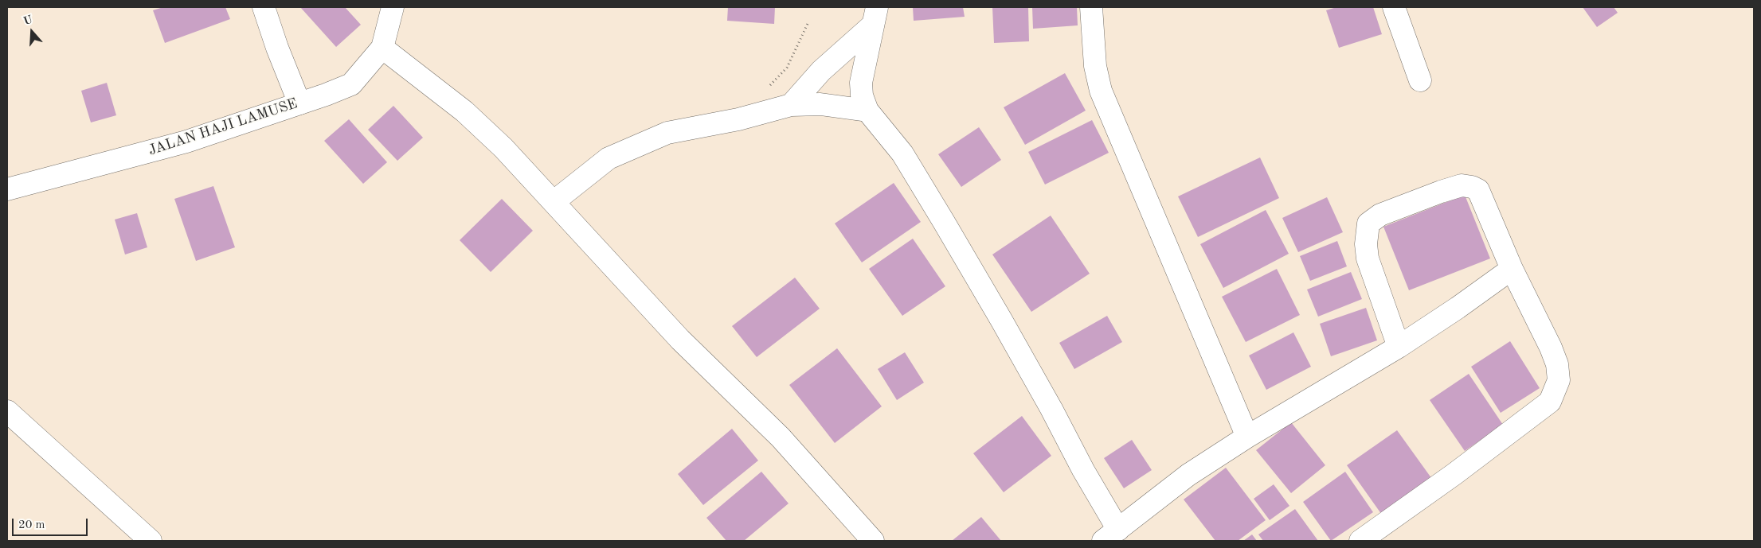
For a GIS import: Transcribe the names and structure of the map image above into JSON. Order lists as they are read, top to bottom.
{
  "streets": {
    "street": ["JALAN HAJI LAMUSE"]
  },
  "scale_bar": "20 m",
  "north": "top"
}
